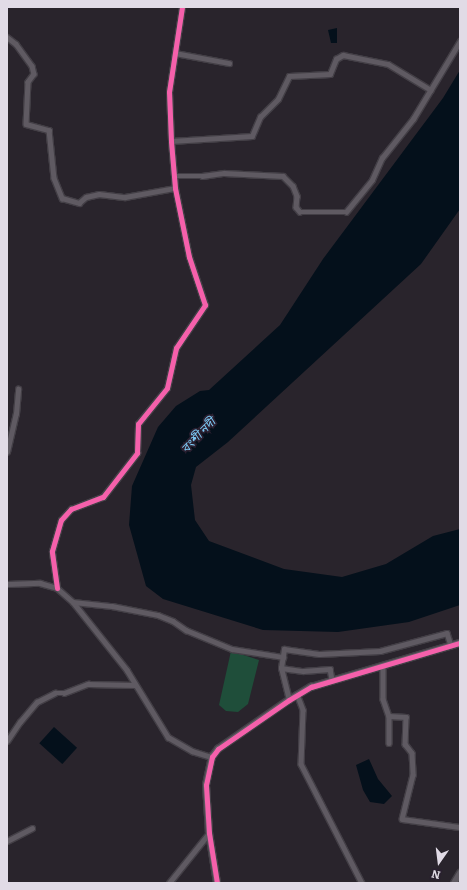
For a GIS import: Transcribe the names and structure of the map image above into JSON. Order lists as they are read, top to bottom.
{
  "water": ["বংশী নদী"],
  "north": "bottom"
}
